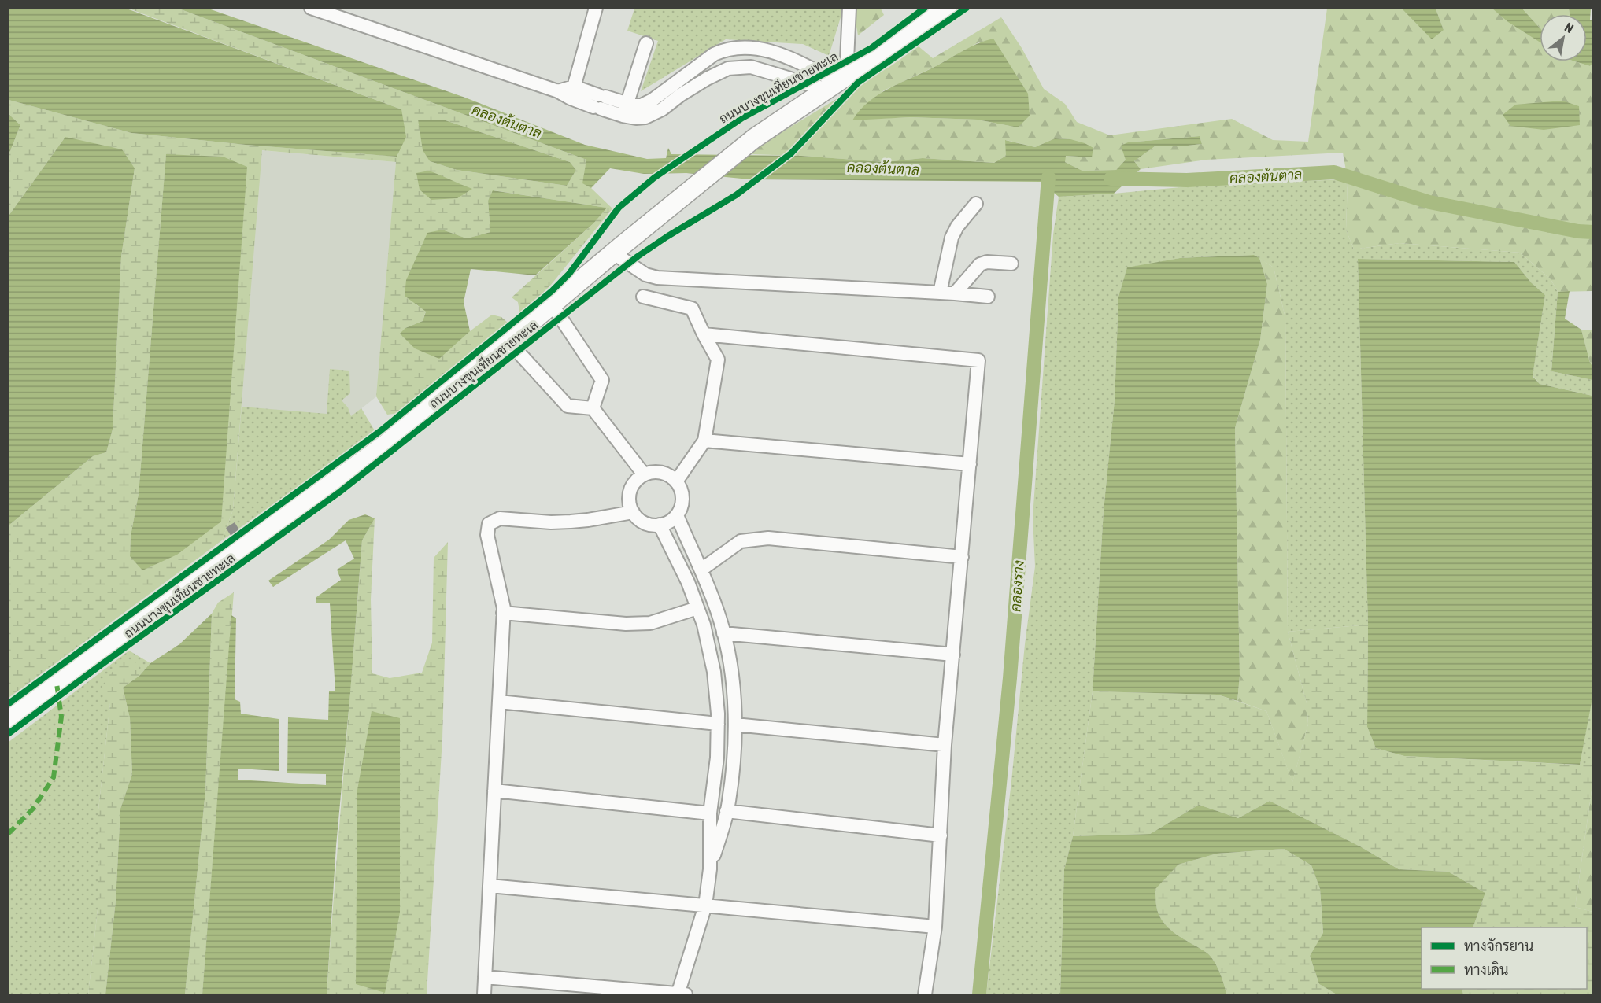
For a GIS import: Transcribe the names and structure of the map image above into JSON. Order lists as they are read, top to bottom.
{
  "streets": {
    "main road": ["ถนนบางขุนเทียนชายทะเล"]
  },
  "water": ["คลองต้นตาล", "คลองราง"],
  "legend": ["ทางจักรยาน", "ทางเดิน"],
  "north": "top right"
}
